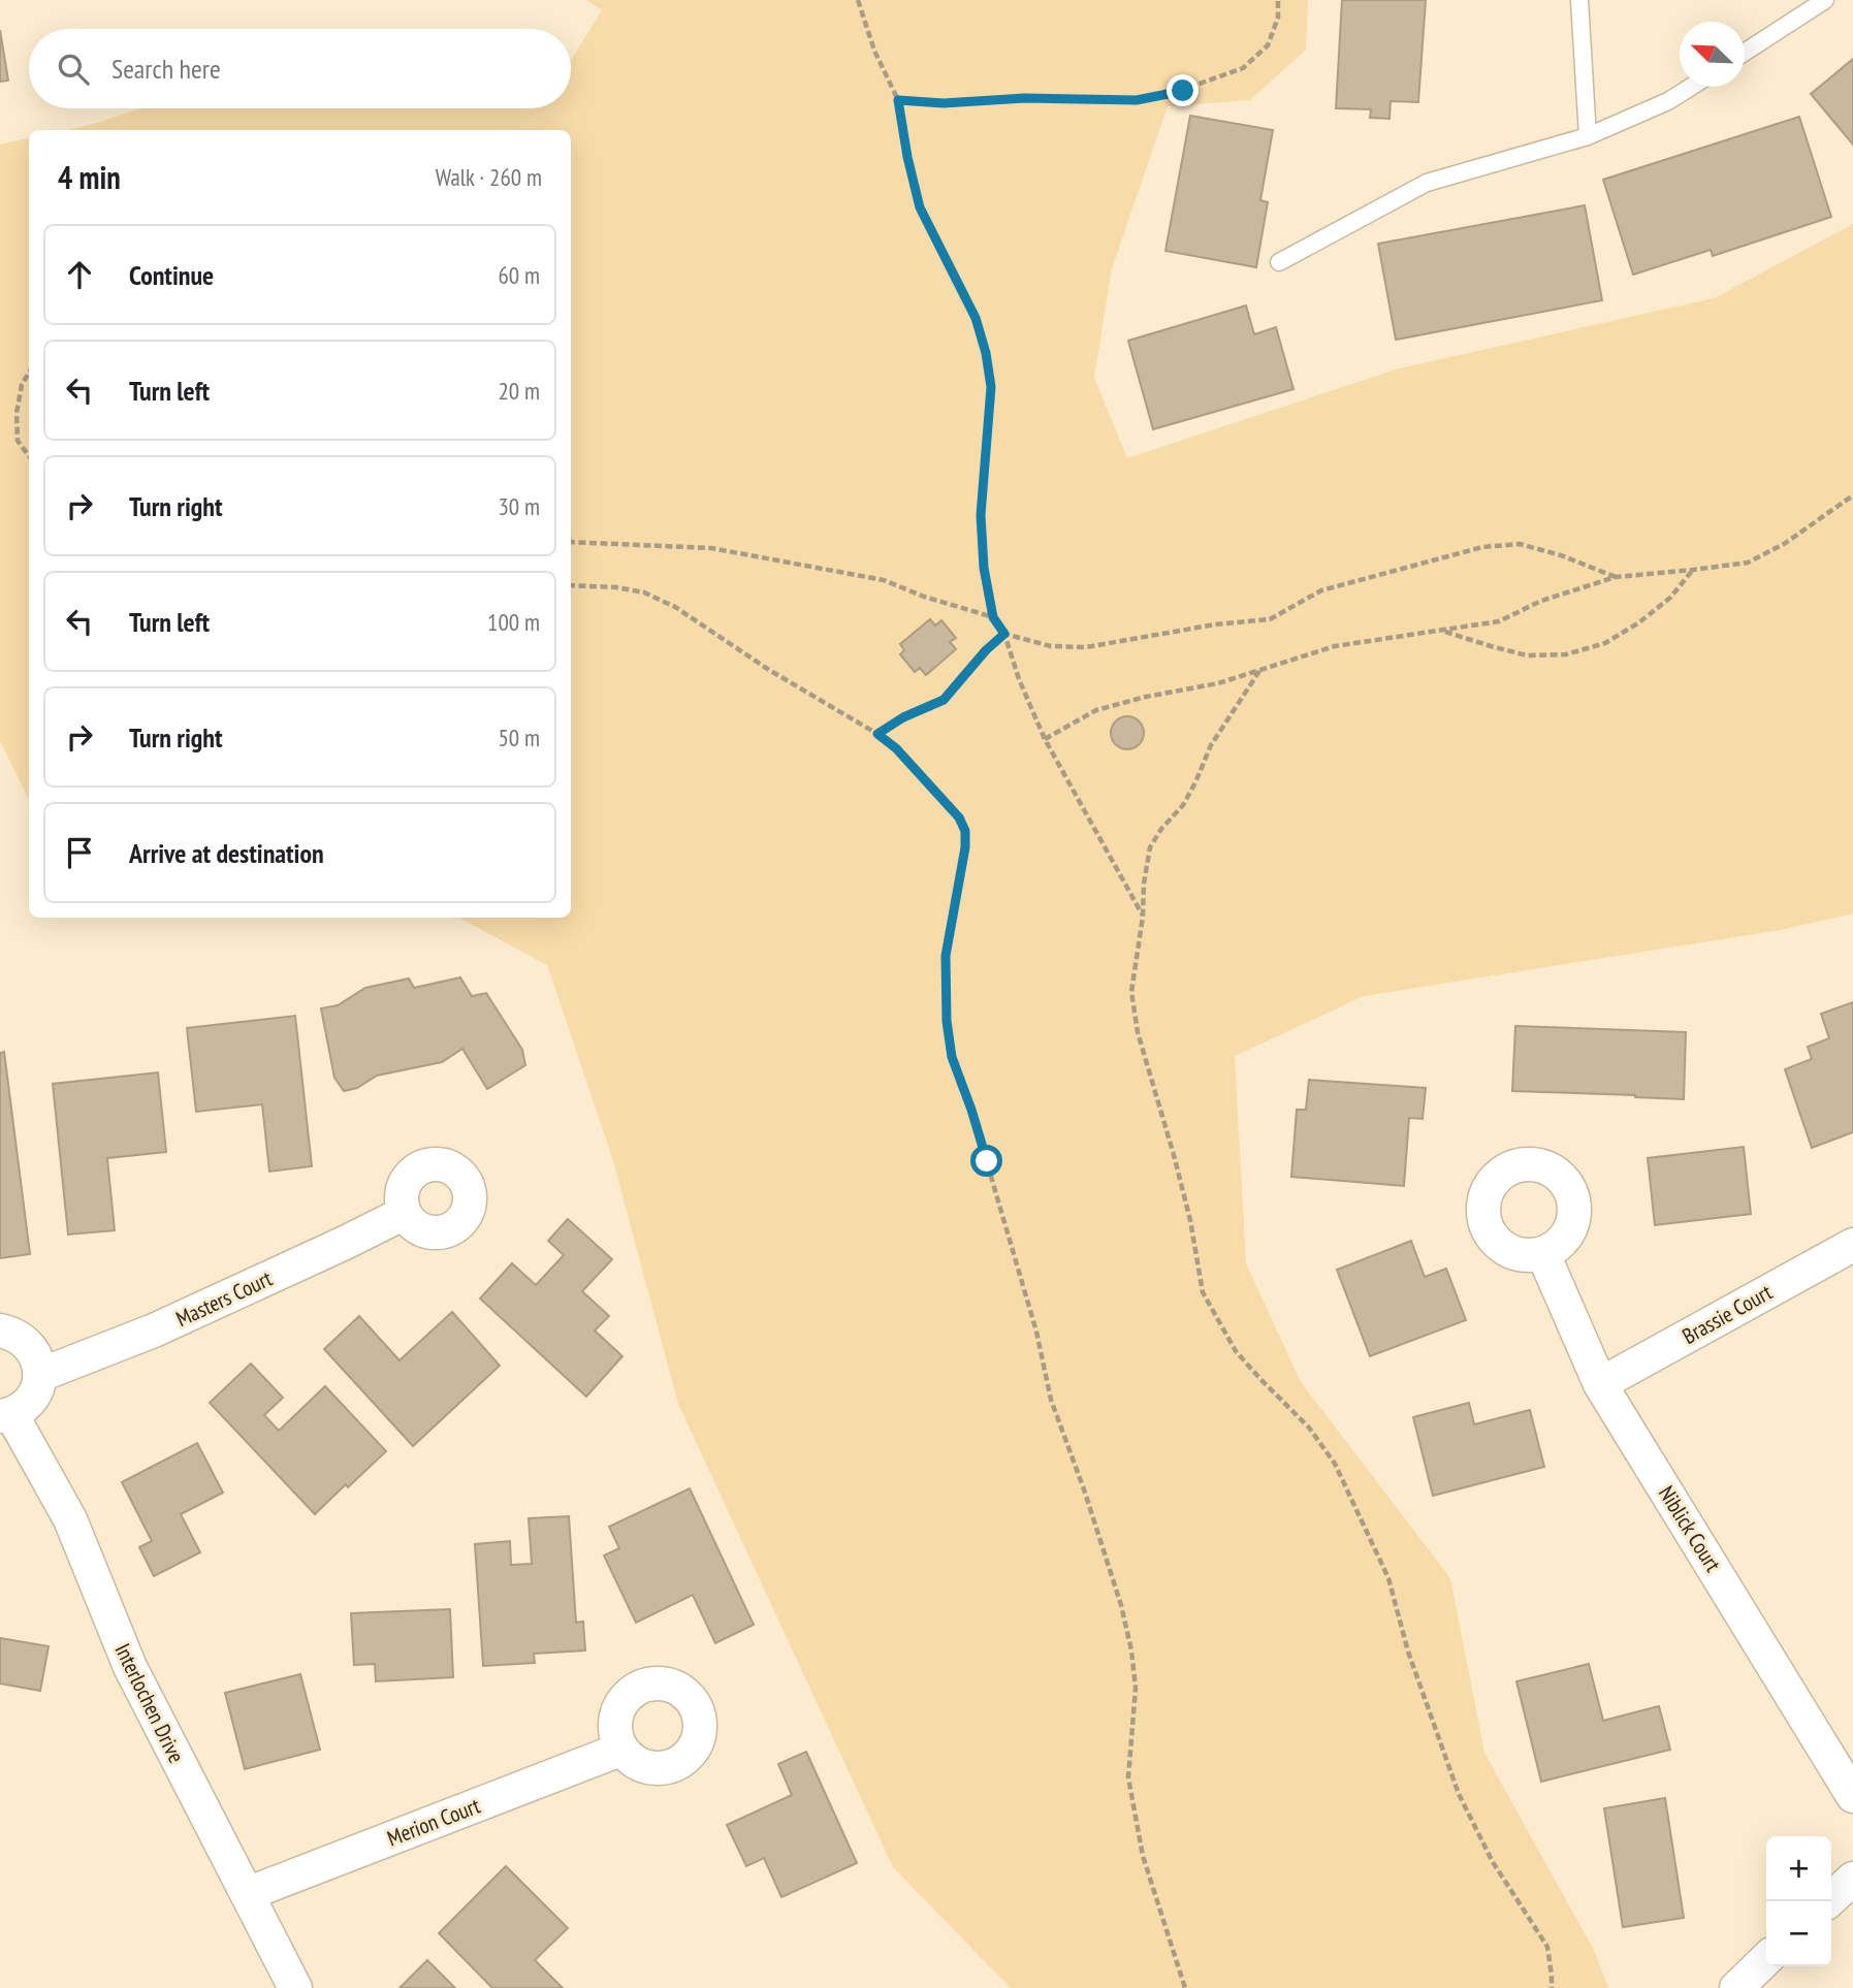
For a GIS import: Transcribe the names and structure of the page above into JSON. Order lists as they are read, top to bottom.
{
  "streets": {
    "street": [
      "Masters Court",
      "Brassie Court",
      "Niblick Court",
      "Interlochen Drive",
      "Merion Court"
    ]
  },
  "crossings": [
    ["Masters Court", "Interlochen Drive"],
    ["Brassie Court", "Niblick Court"],
    ["Interlochen Drive", "Merion Court"]
  ],
  "north": "top left",
  "page": {
    "search": "Search here",
    "heading": ["4 min", "Walk · 260 m"],
    "list": [
      ["Continue", "60 m"],
      ["Turn left", "20 m"],
      ["Turn right", "30 m"],
      ["Turn left", "100 m"],
      ["Turn right", "50 m"],
      "Arrive at destination"
    ],
    "map_buttons": ["+", "−"]
  }
}
